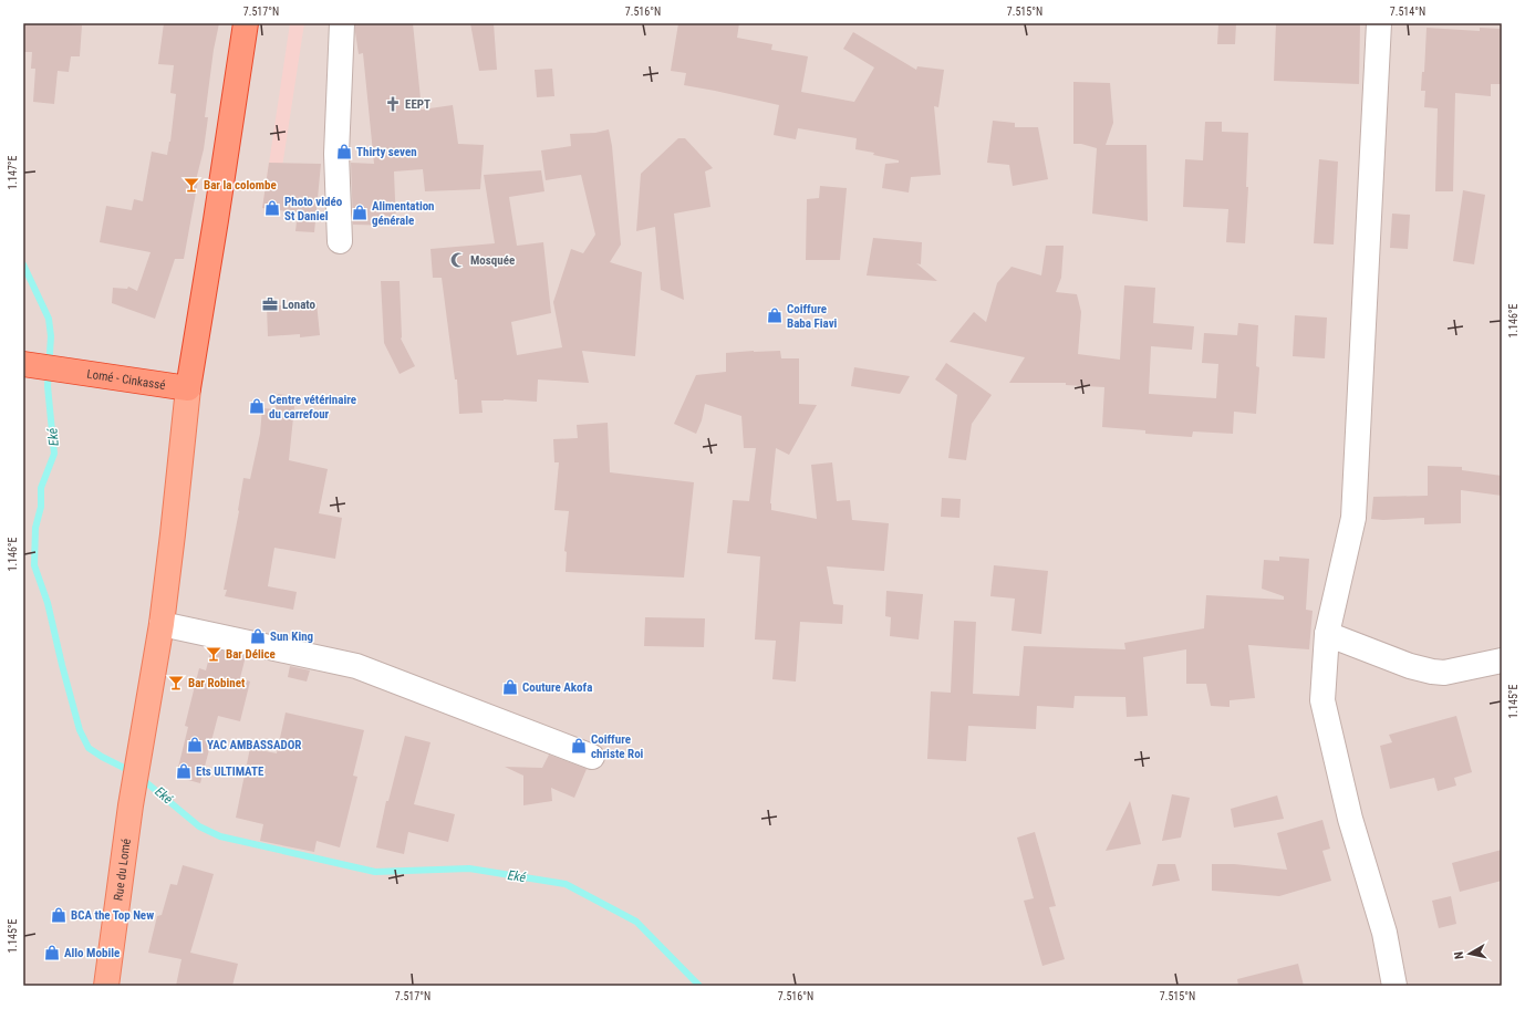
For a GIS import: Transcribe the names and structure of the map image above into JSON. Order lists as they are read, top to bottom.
{
  "streets": {
    "highway": ["Lomé - Cinkassé"],
    "main road": ["Rue du Lomé"]
  },
  "crossings": [
    ["Lomé - Cinkassé", "Rue du Lomé"]
  ],
  "water": ["Eké"],
  "places": {
    "church": ["EEPT"],
    "shop": [
      "Thirty seven",
      "Photo vidéo St Daniel",
      "Alimentation générale",
      "Coiffure Baba Fiavi",
      "Centre vétérinaire du carrefour",
      "Sun King",
      "Couture Akofa",
      "YAC AMBASSADOR",
      "Coiffure christe Roi",
      "Ets ULTIMATE",
      "BCA the Top New",
      "Allo Mobile"
    ],
    "bar": ["Bar la colombe", "Bar Délice", "Bar Robinet"],
    "mosque": ["Mosquée"],
    "office": ["Lonato"]
  },
  "north": "left",
  "coordinates": [
    "7.517°N",
    "7.516°N",
    "7.515°N",
    "7.514°N",
    "1.147°E",
    "1.146°E",
    "1.145°E"
  ]
}
